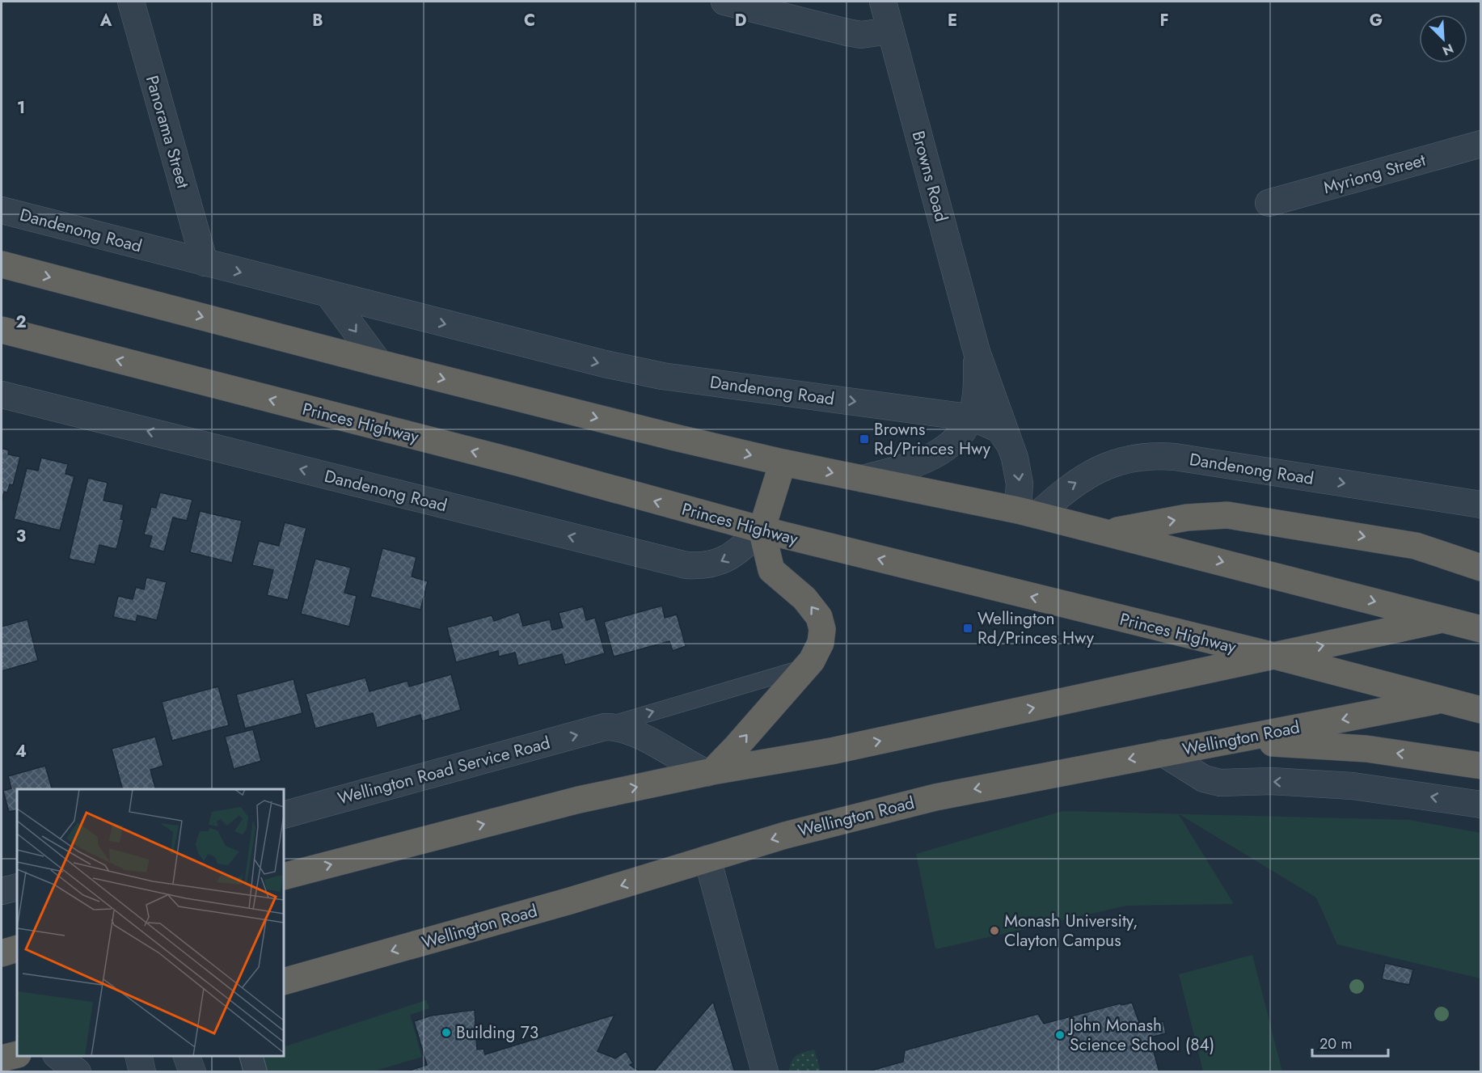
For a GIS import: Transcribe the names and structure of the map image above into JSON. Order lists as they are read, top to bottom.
{
  "streets": {
    "highway": ["Princes Highway", "Wellington Road"],
    "street": [
      "Panorama Street",
      "Myriong Street",
      "Browns Road",
      "Dandenong Road",
      "Wellington Road Service Road"
    ]
  },
  "crossings": [
    ["Panorama Street", "Dandenong Road"],
    ["Browns Road", "Dandenong Road"],
    ["Dandenong Road", "Princes Highway"],
    ["Princes Highway", "Wellington Road"]
  ],
  "one_way": ["Wellington Road Service Road"],
  "places": {
    "transit": ["Browns Rd/Princes Hwy", "Wellington Rd/Princes Hwy"],
    "other": ["Monash University, Clayton Campus", "Building 73", "John Monash Science School (84)"]
  },
  "scale_bar": "20 m",
  "north": "bottom right",
  "grid": {
    "columns": [
      "A",
      "B",
      "C",
      "D",
      "E",
      "F",
      "G"
    ],
    "rows": [
      "1",
      "2",
      "3",
      "4"
    ]
  }
}
